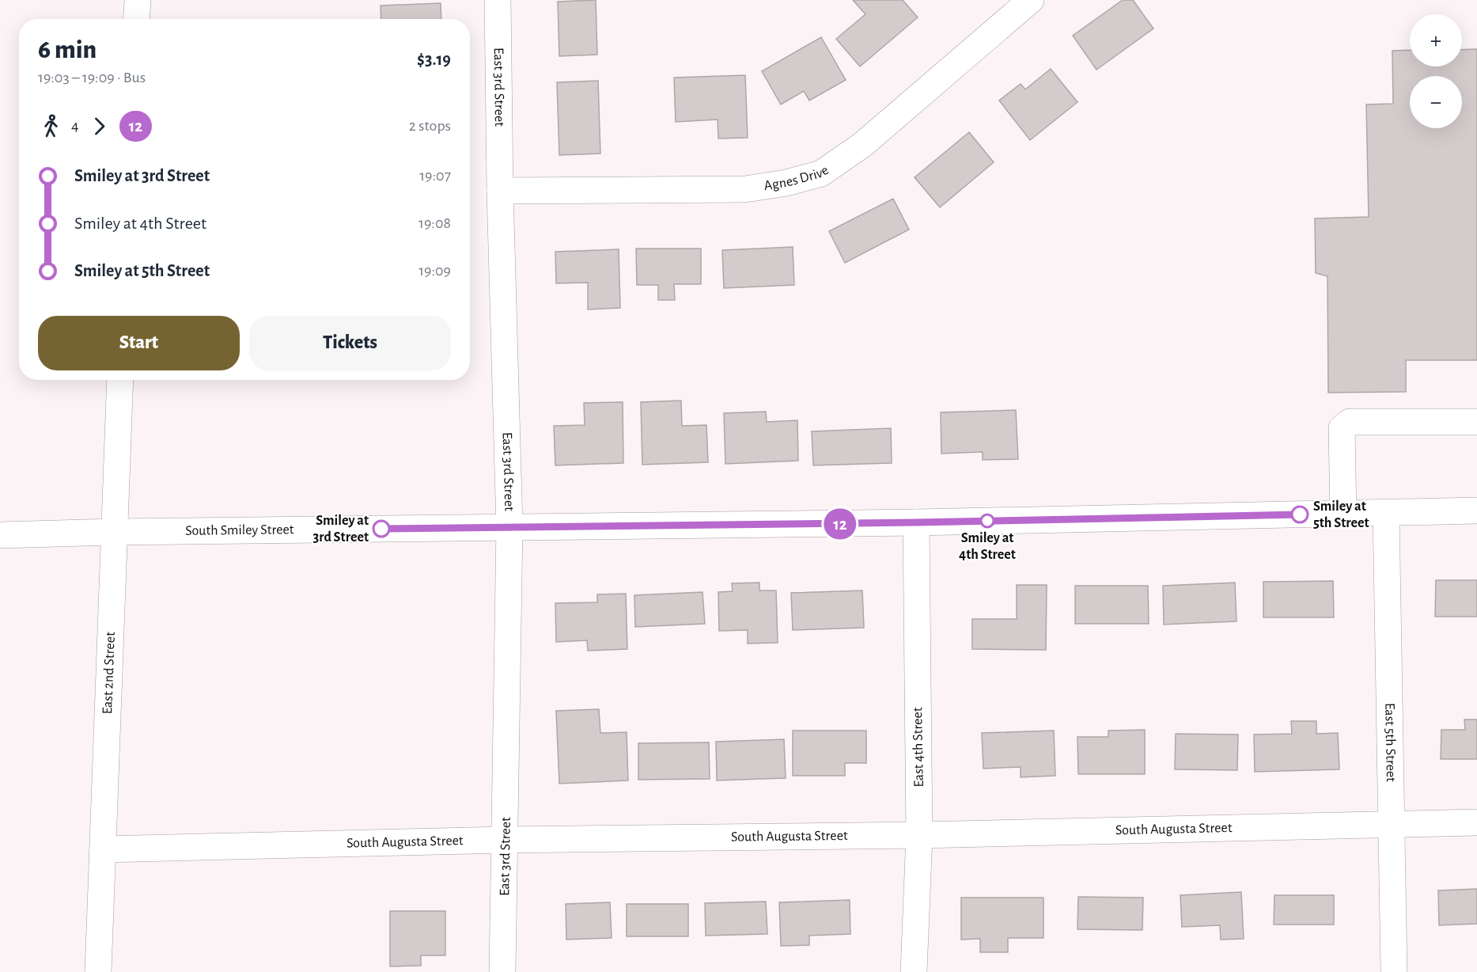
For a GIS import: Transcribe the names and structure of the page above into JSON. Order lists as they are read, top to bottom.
{
  "streets": {
    "street": [
      "East 3rd Street",
      "Agnes Drive",
      "South Smiley Street",
      "East 2nd Street",
      "East 5th Street",
      "East 4th Street",
      "South Augusta Street"
    ]
  },
  "crossings": [
    ["East 3rd Street", "Agnes Drive"],
    ["East 3rd Street", "South Smiley Street"],
    ["East 3rd Street", "South Augusta Street"],
    ["South Smiley Street", "East 2nd Street"],
    ["South Smiley Street", "East 5th Street"],
    ["South Smiley Street", "East 4th Street"],
    ["East 2nd Street", "South Augusta Street"],
    ["East 5th Street", "South Augusta Street"],
    ["East 4th Street", "South Augusta Street"]
  ],
  "places": ["Smiley at 5th Street", "Smiley at 4th Street", "Smiley at 3rd Street"],
  "lines": ["bus line 12"],
  "page": {
    "on_map": "12",
    "map_buttons": ["+", "−"],
    "heading": ["6 min", "19:03 – 19:09 · Bus", "$3.19"],
    "legs": ["4", "12", "2 stops"],
    "list": [
      {
        "name": "Smiley at 3rd Street",
        "value": "19:07"
      },
      {
        "name": "Smiley at 4th Street",
        "value": "19:08"
      },
      {
        "name": "Smiley at 5th Street",
        "value": "19:09"
      }
    ],
    "buttons": ["Start", "Tickets"]
  }
}
